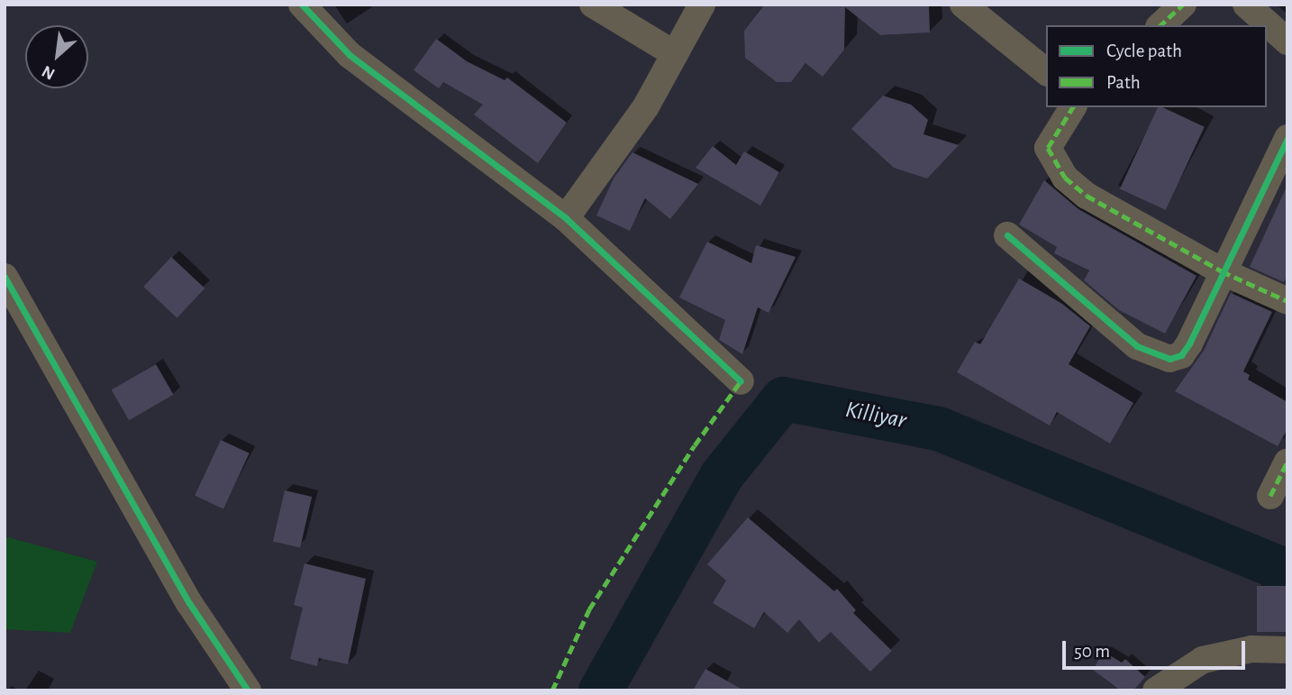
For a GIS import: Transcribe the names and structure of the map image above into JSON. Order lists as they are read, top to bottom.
{
  "water": ["Killiyar"],
  "legend": ["Cycle path", "Path"],
  "scale_bar": "50 m",
  "north": "bottom left"
}
